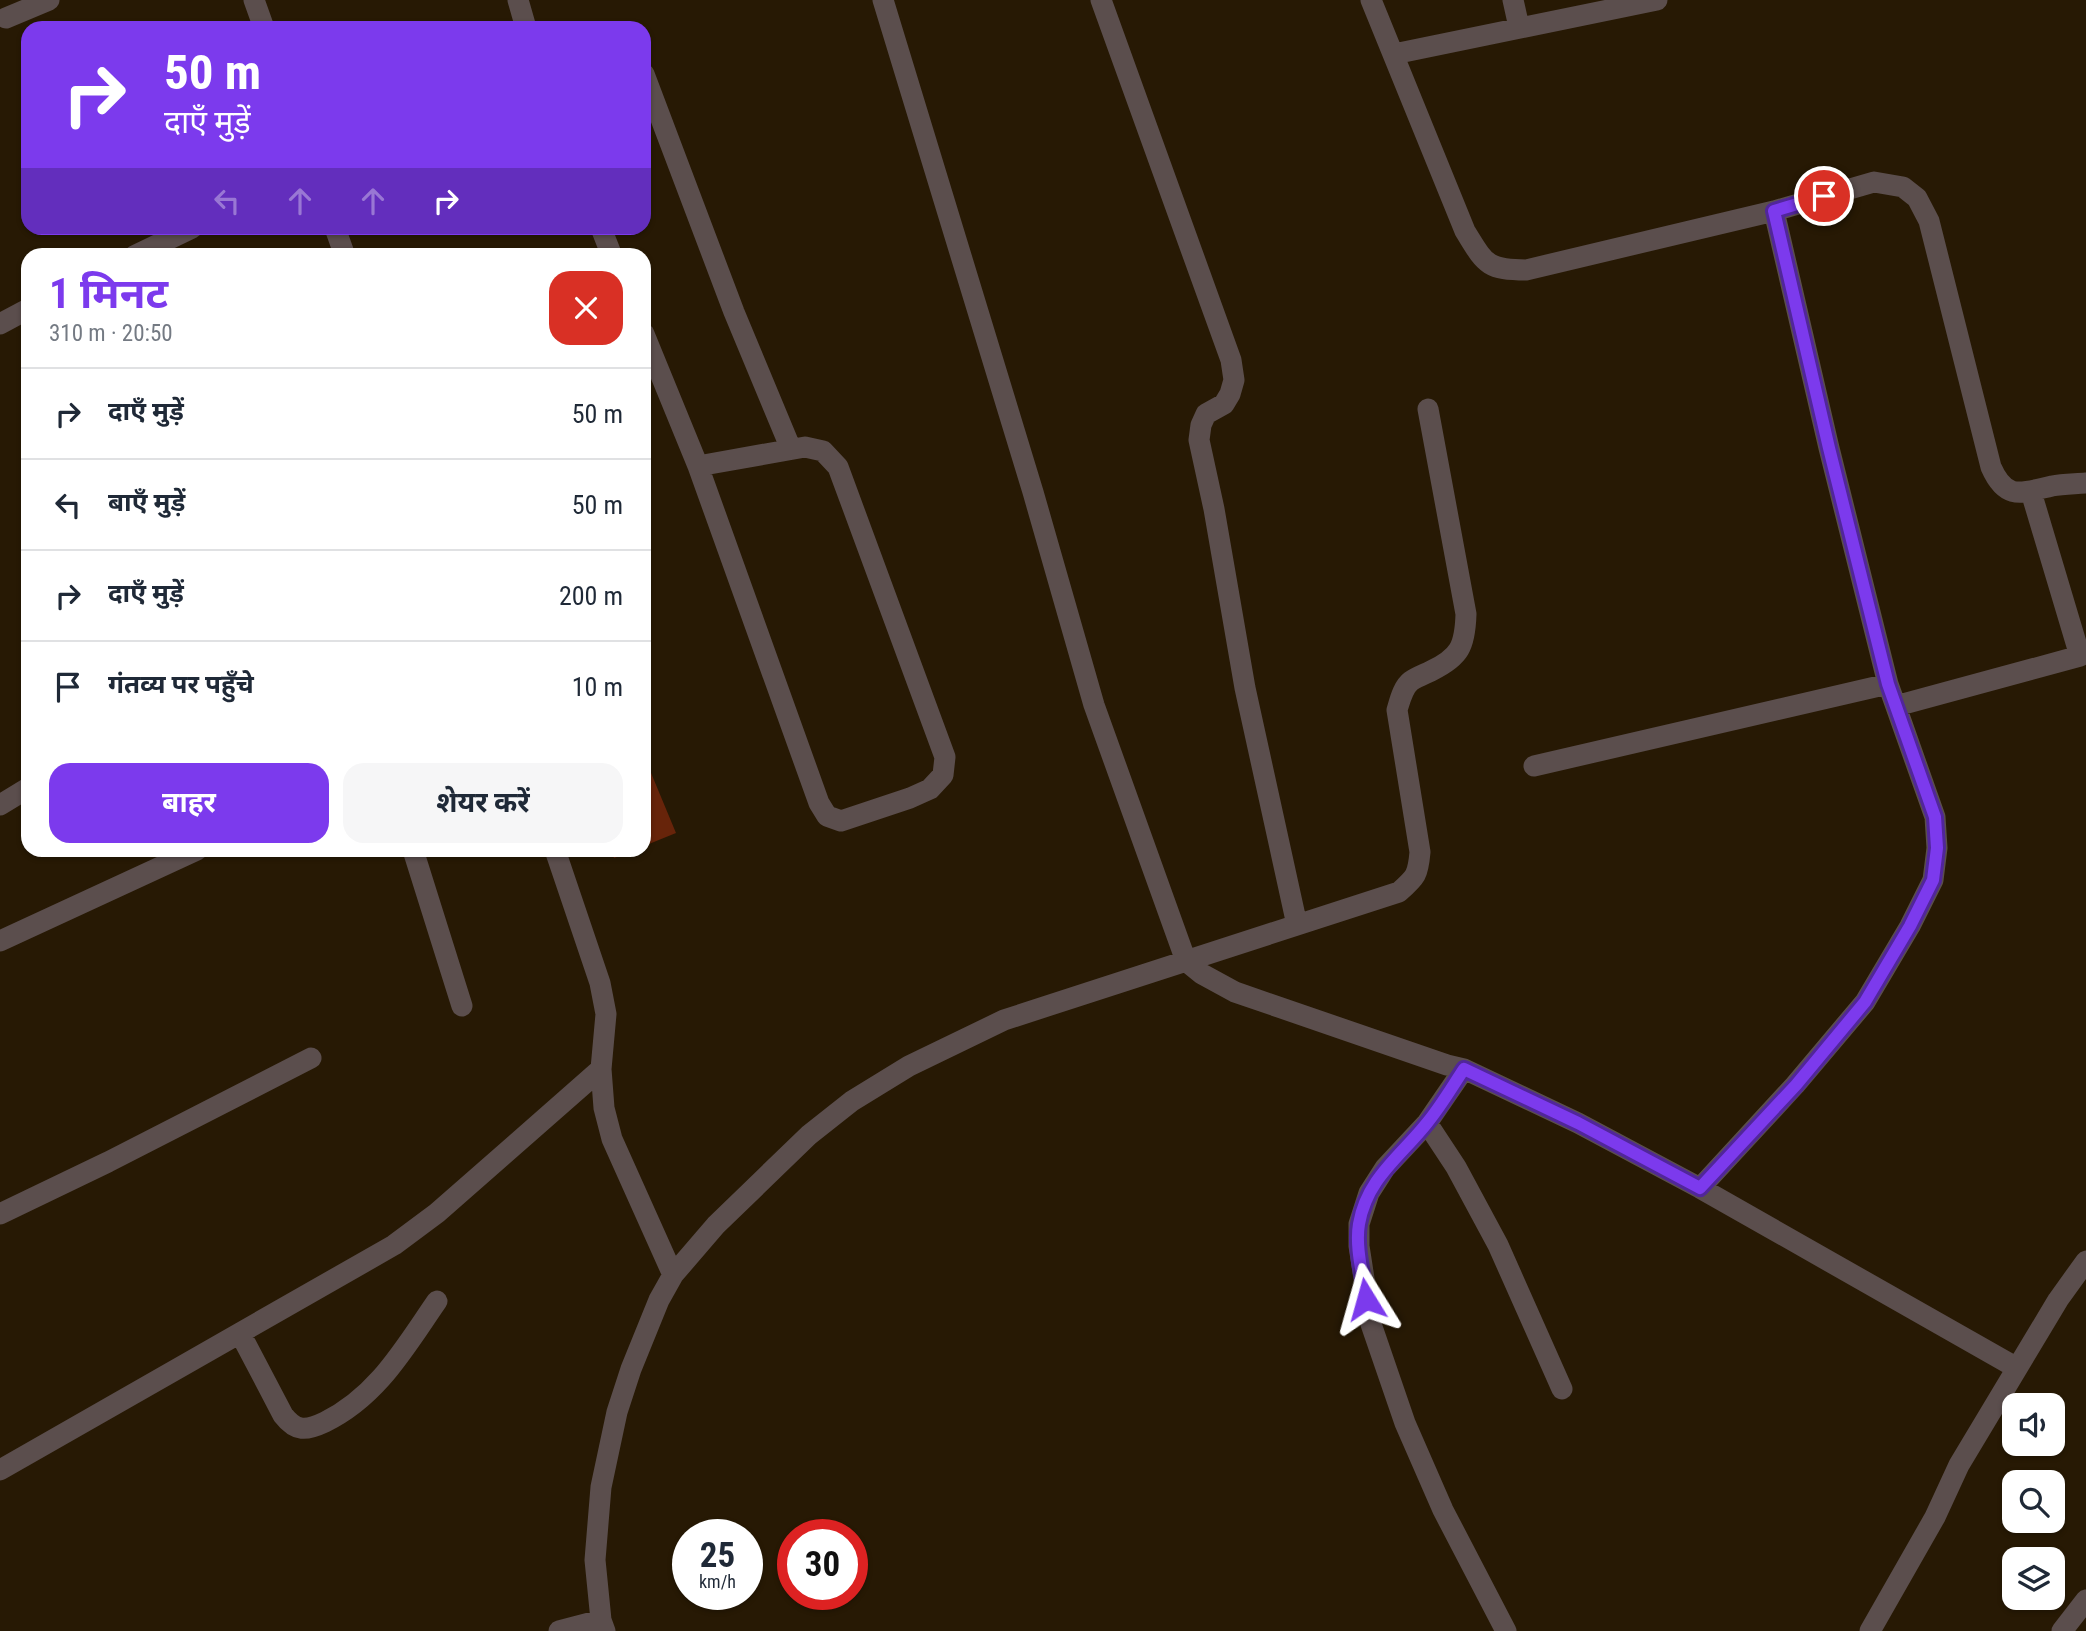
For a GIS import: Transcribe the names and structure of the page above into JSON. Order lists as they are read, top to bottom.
{
  "page": {
    "turn": ["50 m", "दाएँ मुड़ें"],
    "heading": ["1 मिनट", "310 m · 20:50"],
    "list": [
      {
        "name": "दाएँ मुड़ें",
        "value": "50 m"
      },
      {
        "name": "बाएँ मुड़ें",
        "value": "50 m"
      },
      {
        "name": "दाएँ मुड़ें",
        "value": "200 m"
      },
      {
        "name": "गंतव्य पर पहुँचे",
        "value": "10 m"
      }
    ],
    "buttons": ["बाहर", "शेयर करें"],
    "speed": "25 km/h",
    "limit": "30"
  }
}
